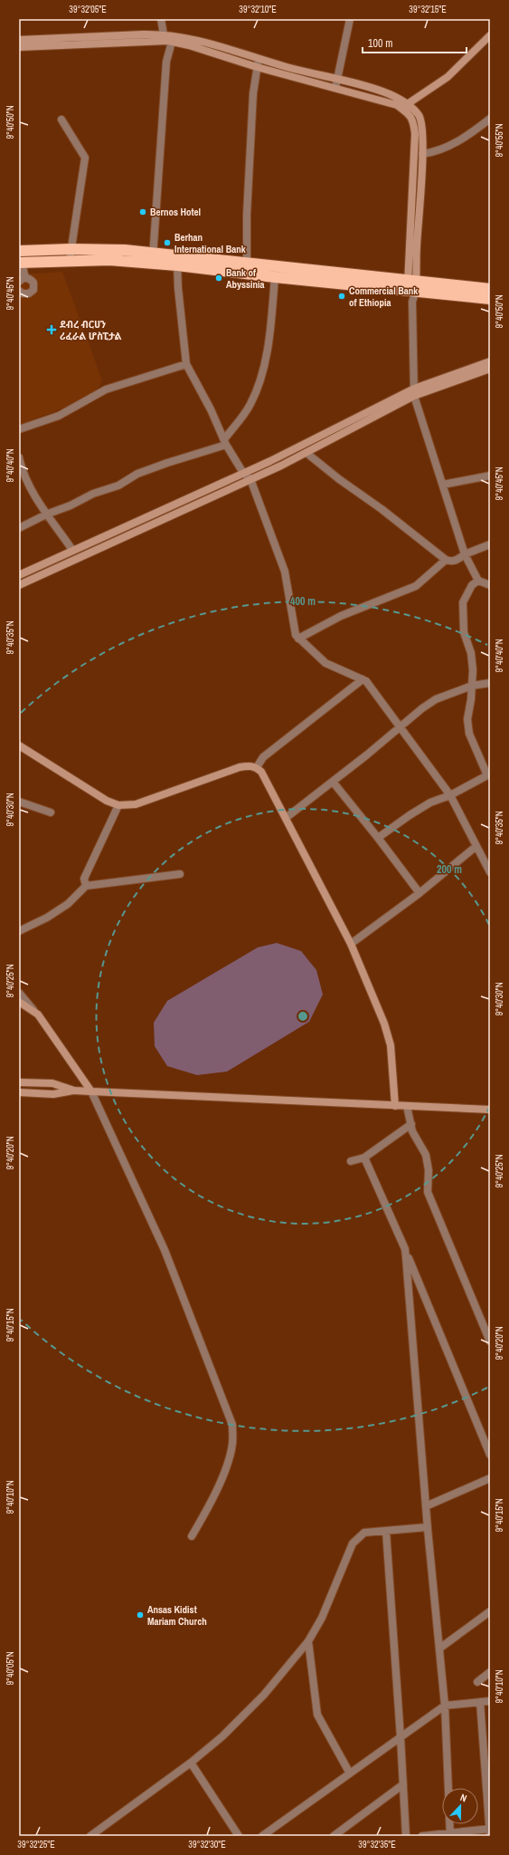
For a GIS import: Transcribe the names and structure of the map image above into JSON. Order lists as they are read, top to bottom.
{
  "places": {
    "other": [
      "Bernos Hotel",
      "Berhan International Bank",
      "Bank of Abyssinia",
      "Commercial Bank of Ethiopia",
      "Ansas Kidist Mariam Church"
    ],
    "health": ["ደብረ ብርሀን ሪፈራል ሆስፒታል"]
  },
  "scale_bar": "100 m",
  "north": "top",
  "coordinates": [
    "39°32'05\"E",
    "39°32'10\"E",
    "39°32'15\"E",
    "9°40'50\"N",
    "9°40'55\"N",
    "9°40'45\"N",
    "9°40'40\"N",
    "9°40'35\"N",
    "9°40'30\"N",
    "9°40'25\"N",
    "9°40'20\"N",
    "9°40'15\"N",
    "9°40'10\"N",
    "9°40'05\"N",
    "39°32'25\"E",
    "39°32'30\"E",
    "39°32'35\"E"
  ],
  "rings": ["400 m", "200 m"]
}
